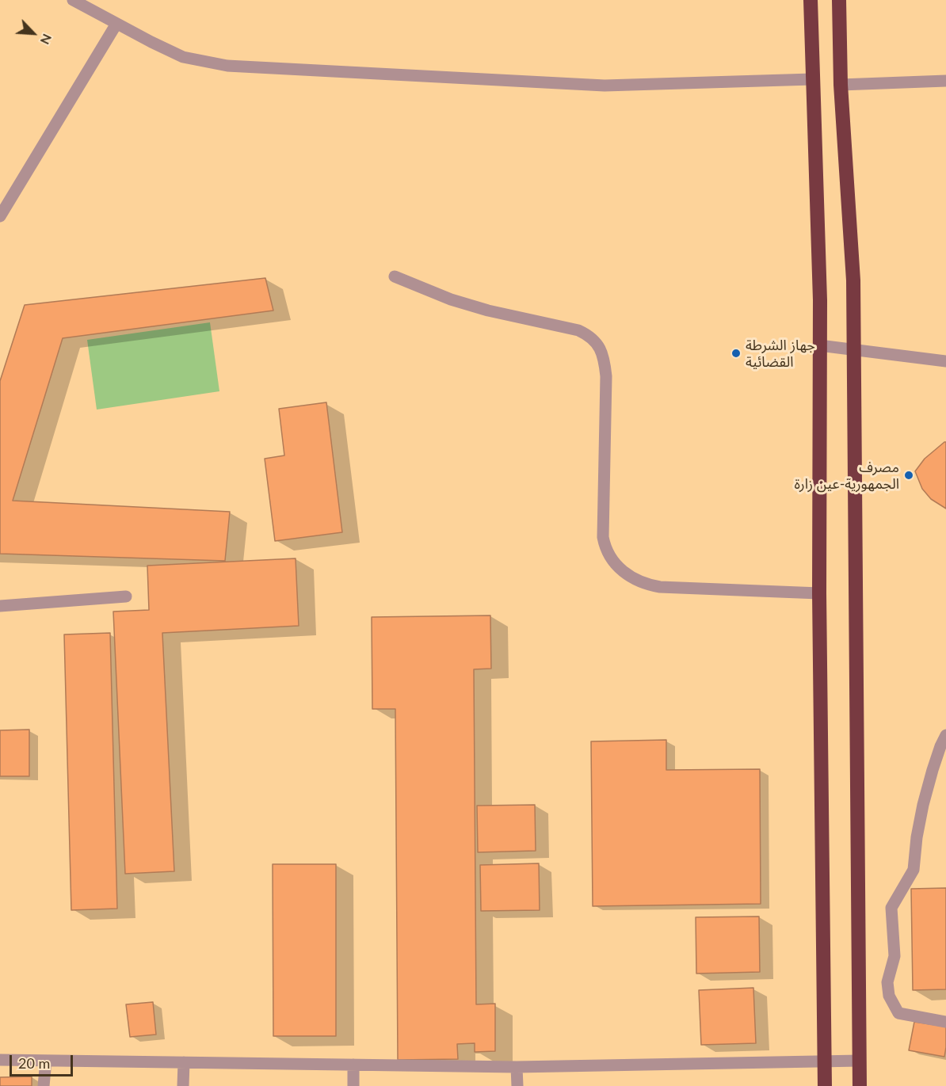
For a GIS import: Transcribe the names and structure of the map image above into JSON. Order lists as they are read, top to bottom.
{
  "places": ["جهاز الشرطة القضائية", "مصرف الجمهورية-عين زارة"],
  "scale_bar": "20 m",
  "north": "bottom right"
}
